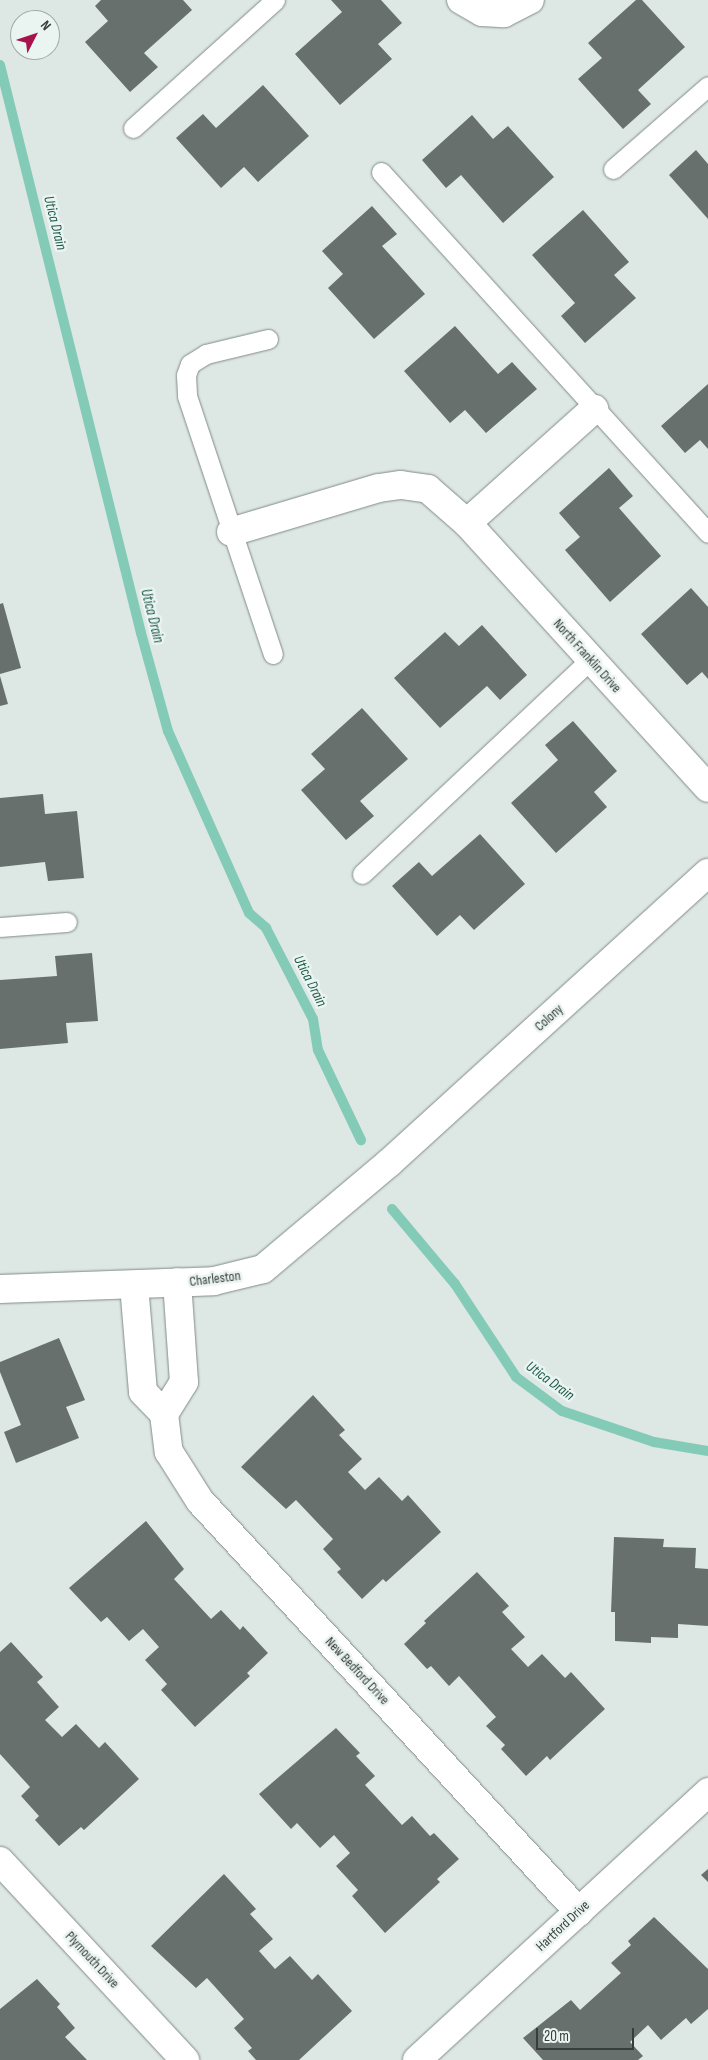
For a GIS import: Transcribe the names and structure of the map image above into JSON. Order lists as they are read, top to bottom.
{
  "streets": {
    "street": [
      "North Franklin Drive",
      "Colony",
      "Charleston",
      "New Bedford Drive",
      "Hartford Drive",
      "Plymouth Drive"
    ]
  },
  "crossings": [
    ["Colony", "Charleston"],
    ["New Bedford Drive", "Hartford Drive"]
  ],
  "water": ["Utica Drain"],
  "scale_bar": "20 m",
  "north": "top right"
}
